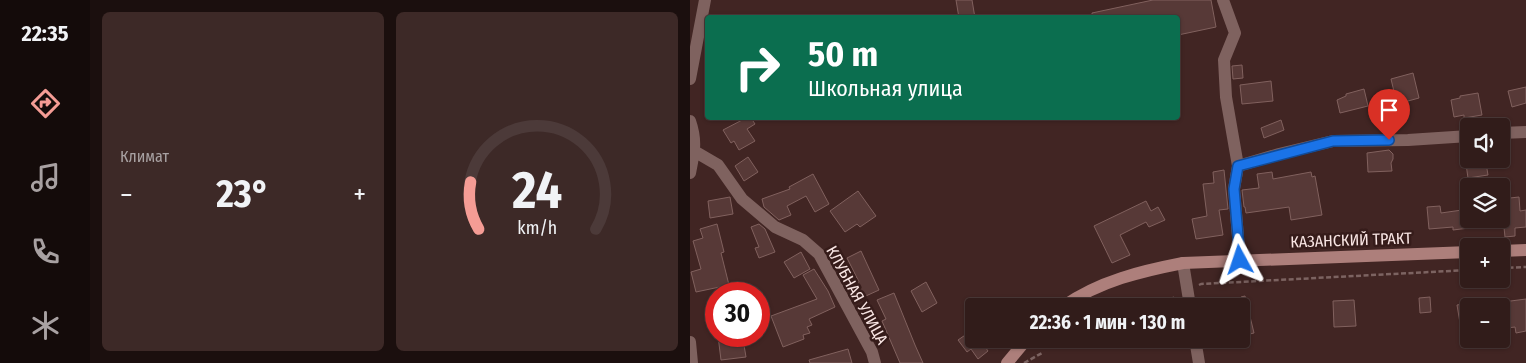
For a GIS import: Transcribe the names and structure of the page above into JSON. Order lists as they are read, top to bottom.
{
  "streets": {
    "street": ["КАЗАНСКИЙ ТРАКТ", "КЛУБНАЯ УЛИЦА"]
  },
  "page": {
    "tabs": "22:35",
    "tile": "Климат",
    "turn": ["50 m", "Школьная улица"],
    "map_buttons": ["+", "−"],
    "heat": ["−", "23°", "+"],
    "limit": "30",
    "trip": "22:36 · 1 мин · 130 m",
    "gauge": ["24", "km/h"]
  }
}
